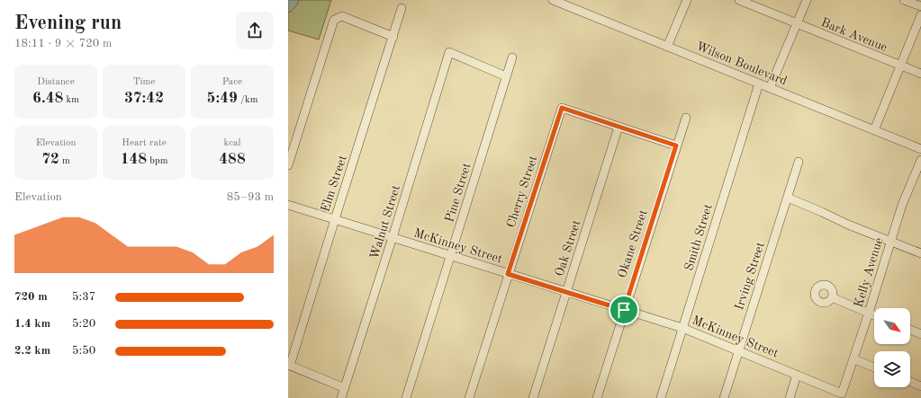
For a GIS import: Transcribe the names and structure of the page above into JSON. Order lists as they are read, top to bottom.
{
  "streets": {
    "street": [
      "Bark Avenue",
      "Wilson Boulevard",
      "Elm Street",
      "Cherry Street",
      "Pine Street",
      "Walnut Street",
      "Smith Street",
      "Okane Street",
      "McKinney Street",
      "Oak Street",
      "Kelly Avenue",
      "Irving Street"
    ]
  },
  "crossings": [
    ["Wilson Boulevard", "Smith Street"],
    ["Elm Street", "McKinney Street"],
    ["Cherry Street", "Okane Street"],
    ["Cherry Street", "McKinney Street"],
    ["Cherry Street", "Oak Street"],
    ["Pine Street", "Walnut Street"],
    ["Pine Street", "McKinney Street"],
    ["Walnut Street", "McKinney Street"],
    ["Smith Street", "McKinney Street"],
    ["Okane Street", "McKinney Street"],
    ["McKinney Street", "Oak Street"],
    ["McKinney Street", "Kelly Avenue"],
    ["McKinney Street", "Irving Street"]
  ],
  "north": "bottom right",
  "page": {
    "heading": ["Evening run", "18:11 · 9 × 720 m"],
    "stats": [
      ["Distance", "6.48 km"],
      ["Time", "37:42"],
      ["Pace", "5:49 /km"],
      ["Elevation", "72 m"],
      ["Heart rate", "148 bpm"],
      ["kcal", "488"]
    ],
    "chart": ["Elevation", "85–93 m"],
    "list": [
      {
        "name": "720 m",
        "note": "5:37"
      },
      {
        "name": "1.4 km",
        "note": "5:20"
      },
      {
        "name": "2.2 km",
        "note": "5:50"
      }
    ]
  }
}
